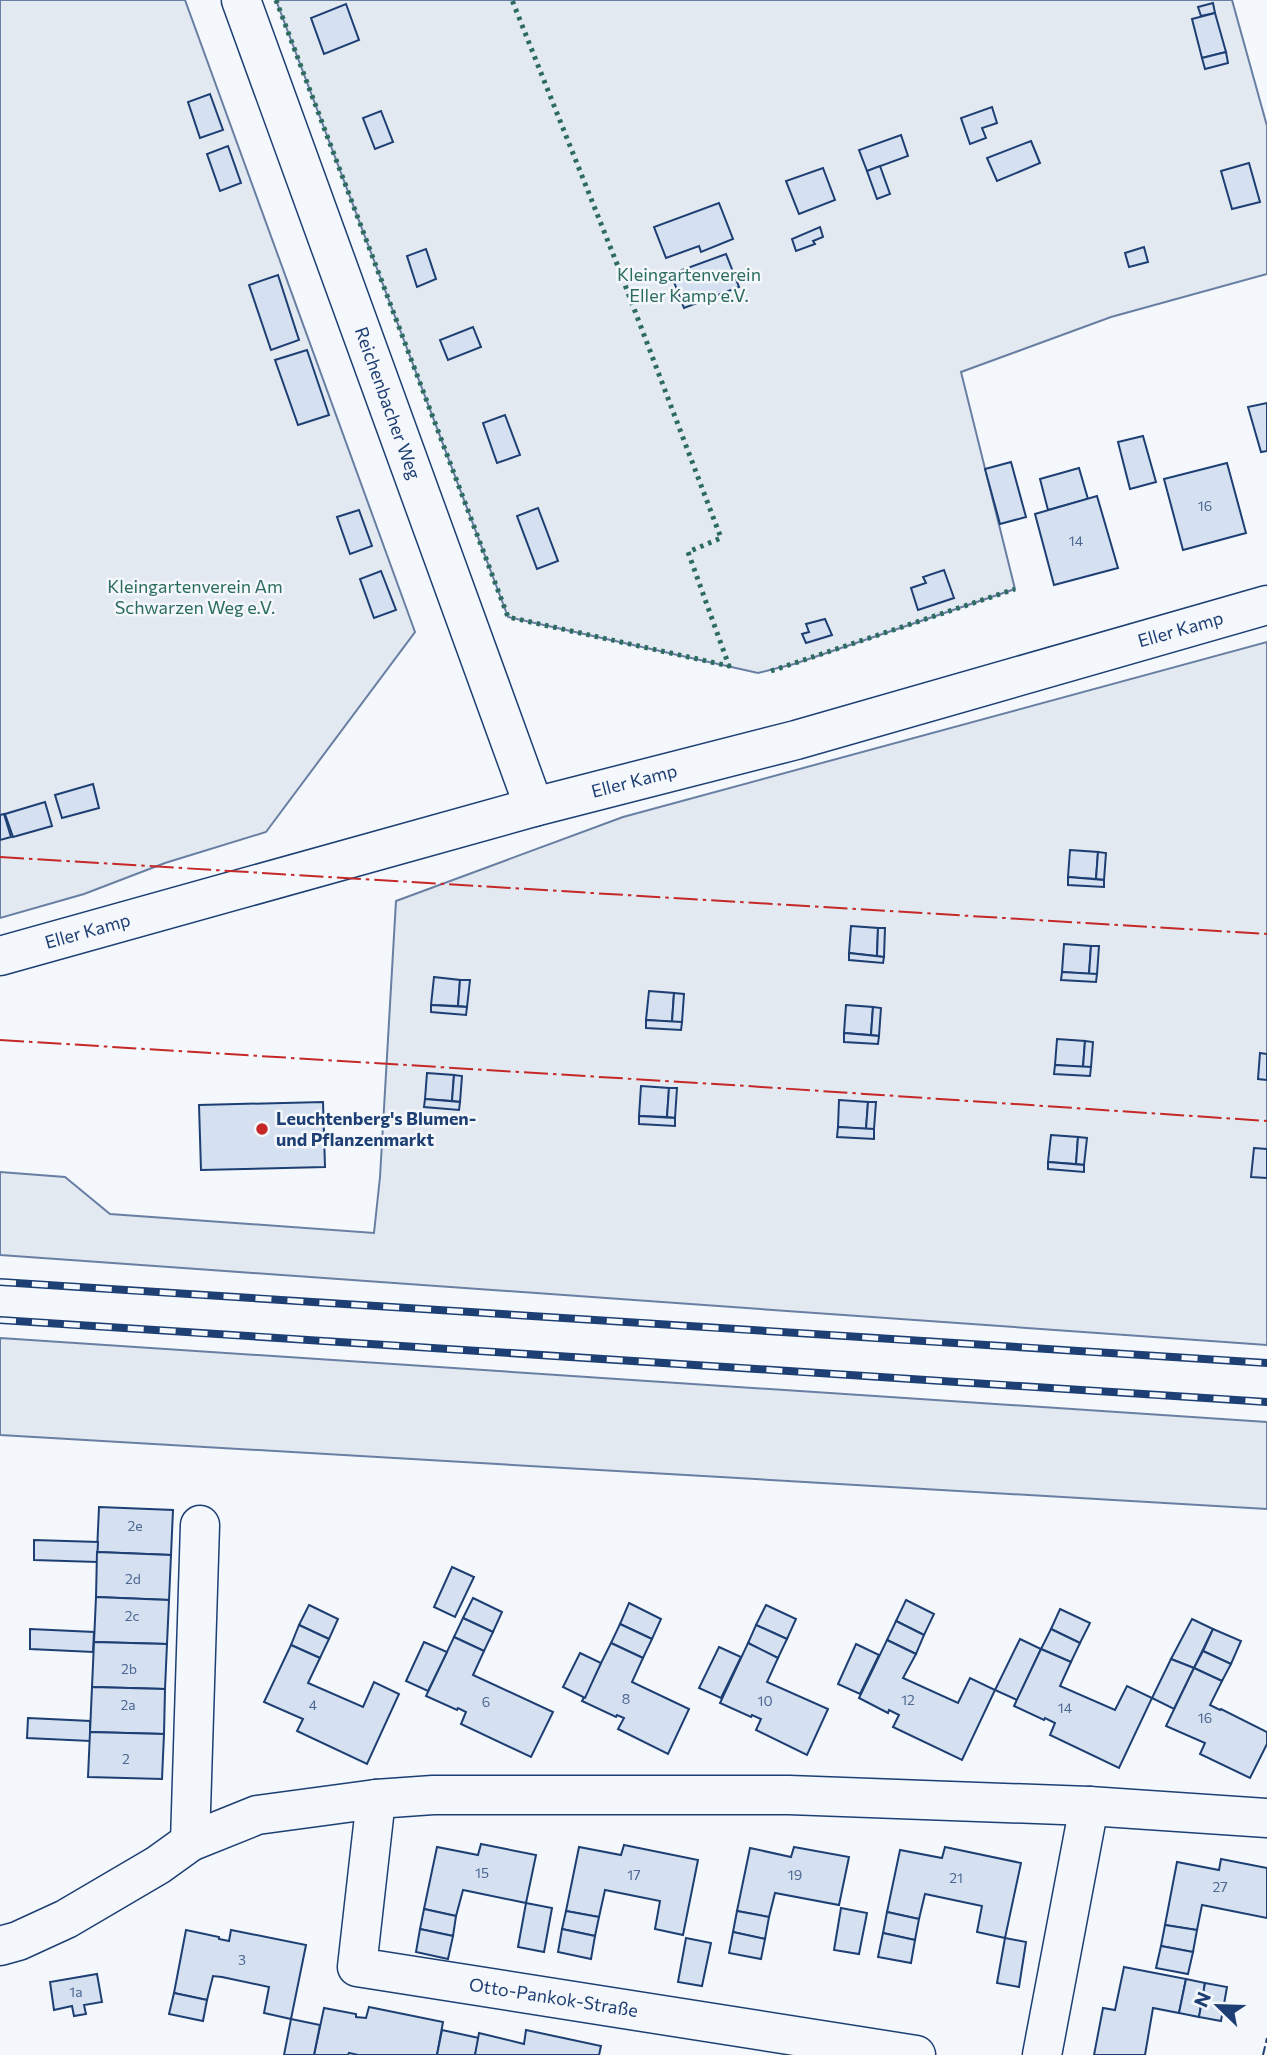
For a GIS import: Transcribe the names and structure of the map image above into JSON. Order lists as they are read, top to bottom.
{
  "streets": {
    "street": ["Reichenbacher Weg", "Eller Kamp", "Otto-Pankok-Straße"]
  },
  "crossings": [
    ["Reichenbacher Weg", "Eller Kamp"]
  ],
  "parks": ["Kleingartenverein Eller Kamp e.V.", "Kleingartenverein Am Schwarzen Weg e.V."],
  "places": ["Leuchtenberg's Blumen- und Pflanzenmarkt"],
  "house_numbers": [
    "16",
    "14",
    "2e",
    "2d",
    "2c",
    "2b",
    "8",
    "12",
    "10",
    "6",
    "2a",
    "4",
    "14",
    "16",
    "2",
    "15",
    "17",
    "19",
    "21",
    "27",
    "3",
    "1a"
  ],
  "north": "top left"
}
